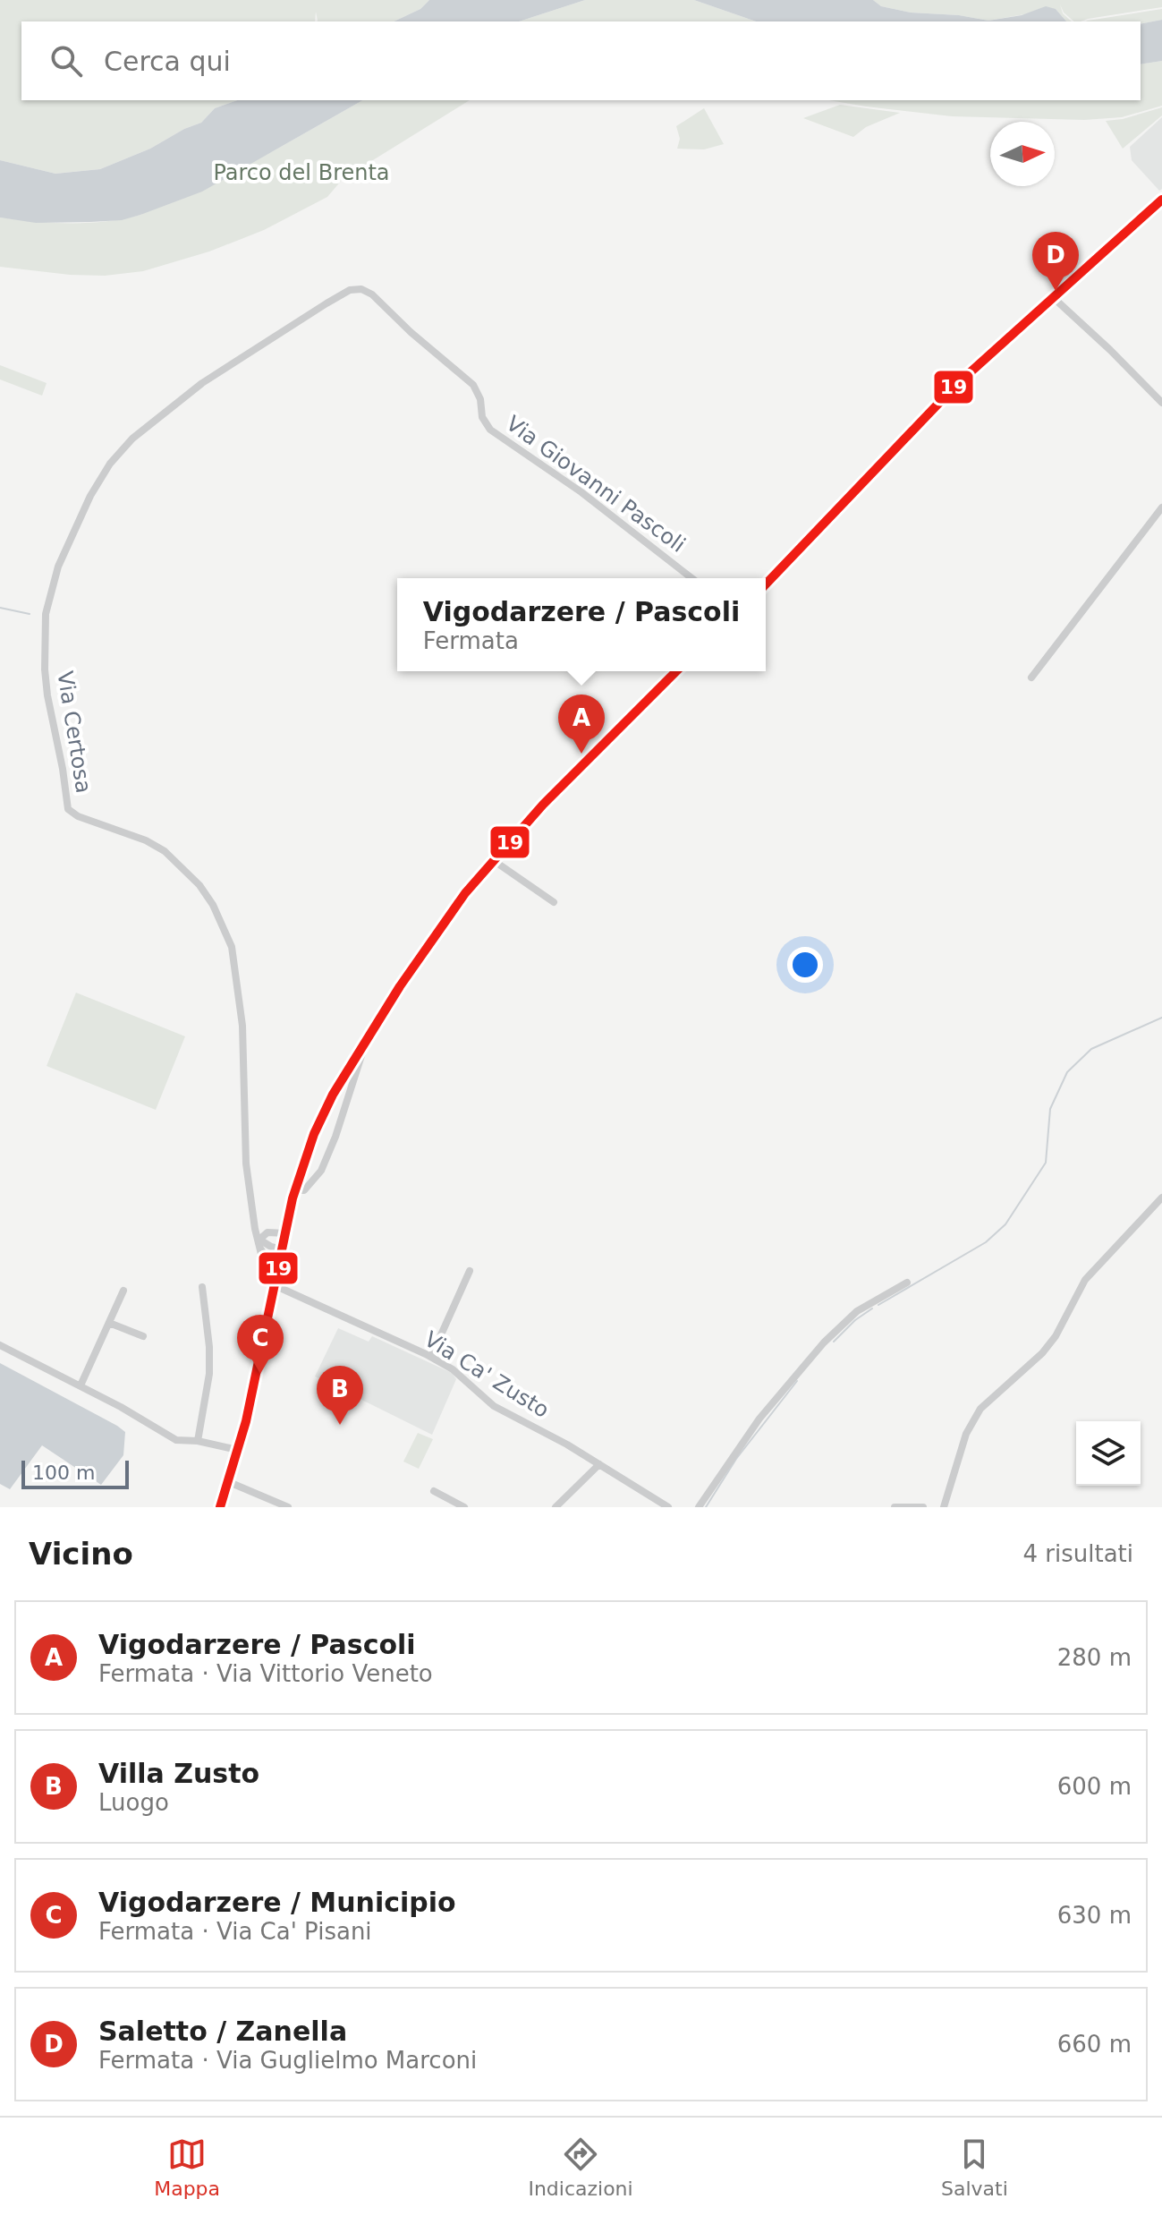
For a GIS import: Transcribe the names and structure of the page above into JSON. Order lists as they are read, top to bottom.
{
  "streets": {
    "street": ["Via Giovanni Pascoli", "Via Certosa", "Via Ca' Zusto"]
  },
  "crossings": [
    ["Via Giovanni Pascoli", "Via Certosa"],
    ["Via Certosa", "Via Ca' Zusto"]
  ],
  "parks": ["Parco del Brenta"],
  "lines": ["transit line 19"],
  "scale_bar": "100 m",
  "north": "right",
  "page": {
    "search": "Cerca qui",
    "pins": [
      "D",
      "A",
      "C",
      "B"
    ],
    "popup": ["Vigodarzere / Pascoli", "Fermata"],
    "scale": "100 m",
    "heading": ["Vicino", "4 risultati"],
    "list": [
      {
        "mark": "A",
        "name": "Vigodarzere / Pascoli",
        "note": "Fermata · Via Vittorio Veneto",
        "value": "280 m"
      },
      {
        "mark": "B",
        "name": "Villa Zusto",
        "note": "Luogo",
        "value": "600 m"
      },
      {
        "mark": "C",
        "name": "Vigodarzere / Municipio",
        "note": "Fermata · Via Ca' Pisani",
        "value": "630 m"
      },
      {
        "mark": "D",
        "name": "Saletto / Zanella",
        "note": "Fermata · Via Guglielmo Marconi",
        "value": "660 m"
      }
    ],
    "nav": ["Mappa", "Indicazioni", "Salvati"]
  }
}
